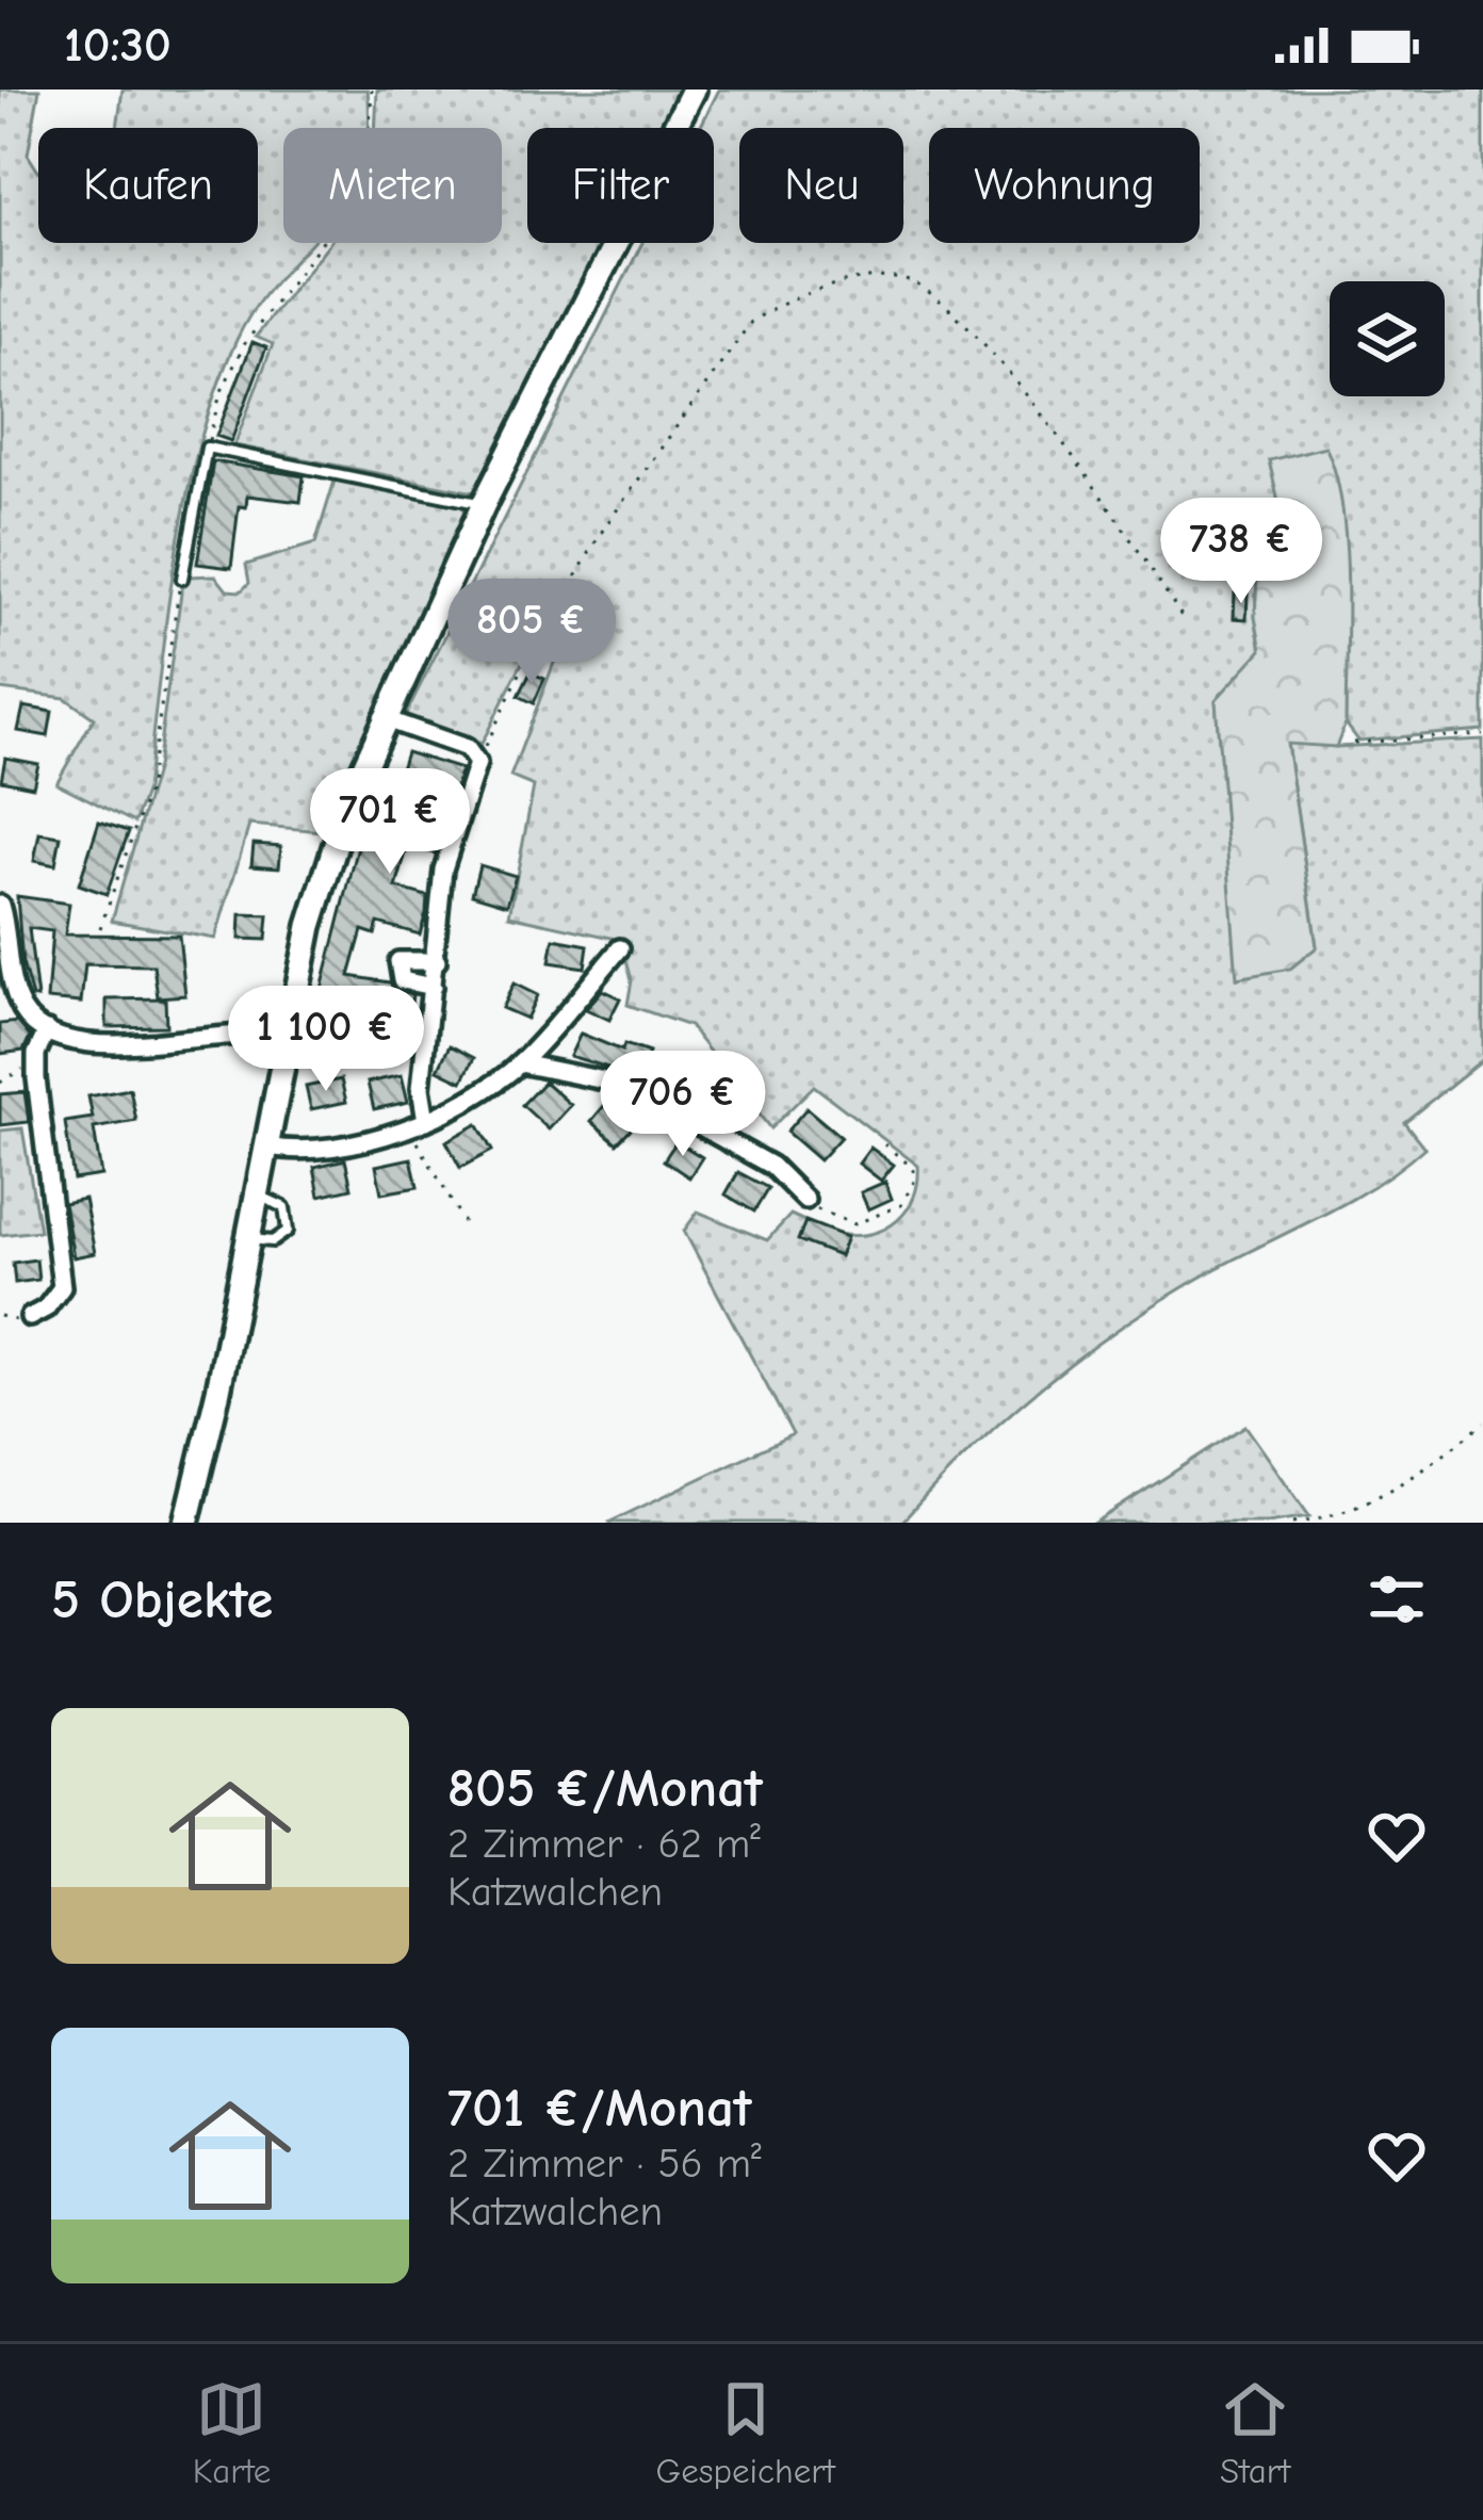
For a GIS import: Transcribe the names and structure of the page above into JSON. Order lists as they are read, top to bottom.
{
  "page": {
    "status": "10:30",
    "chip": [
      "Kaufen",
      "Mieten",
      "Filter",
      "Neu",
      "Wohnung"
    ],
    "price": [
      "738 €",
      "805 €",
      "701 €",
      "1 100 €",
      "706 €"
    ],
    "heading": "5 Objekte",
    "list": [
      {
        "name": "805 €/Monat",
        "note": "2 Zimmer · 62 m² · Katzwalchen"
      },
      {
        "name": "701 €/Monat",
        "note": "2 Zimmer · 56 m² · Katzwalchen"
      }
    ],
    "tabs": ["Karte", "Gespeichert", "Start"]
  }
}
